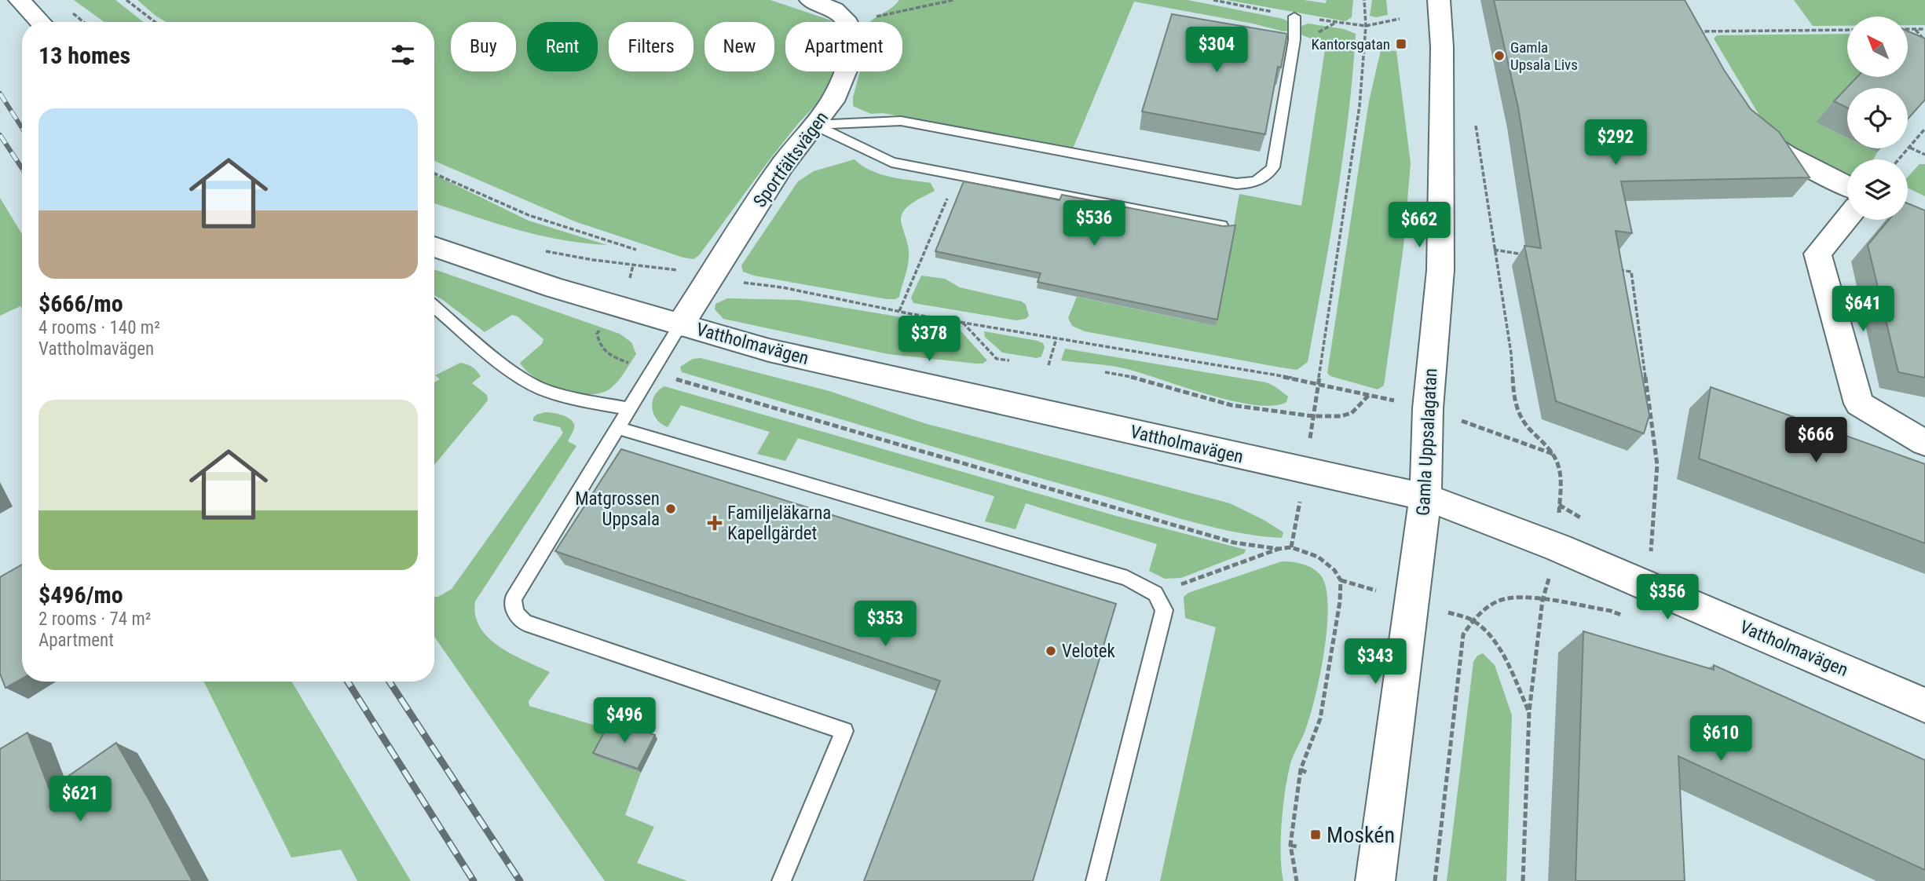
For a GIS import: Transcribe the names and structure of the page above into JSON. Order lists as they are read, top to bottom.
{
  "streets": {
    "street": ["Sportfältsvägen", "Vattholmavägen", "Gamla Uppsalagatan"]
  },
  "crossings": [
    ["Sportfältsvägen", "Vattholmavägen"],
    ["Vattholmavägen", "Gamla Uppsalagatan"]
  ],
  "places": {
    "transit": ["Kantorsgatan", "Moskén"],
    "other": ["Gamla Upsala Livs", "Matgrossen Uppsala", "Velotek"],
    "health": ["Familjeläkarna Kapellgärdet"]
  },
  "north": "top left",
  "page": {
    "chip": [
      "Buy",
      "Rent",
      "Filters",
      "New",
      "Apartment"
    ],
    "heading": "13 homes",
    "price": [
      "$304",
      "$292",
      "$536",
      "$662",
      "$641",
      "$378",
      "$666",
      "$356",
      "$353",
      "$343",
      "$496",
      "$610",
      "$621"
    ],
    "list": [
      {
        "name": "$666/mo",
        "note": "4 rooms · 140 m² · Vattholmavägen"
      },
      {
        "name": "$496/mo",
        "note": "2 rooms · 74 m² · Apartment"
      }
    ]
  }
}
